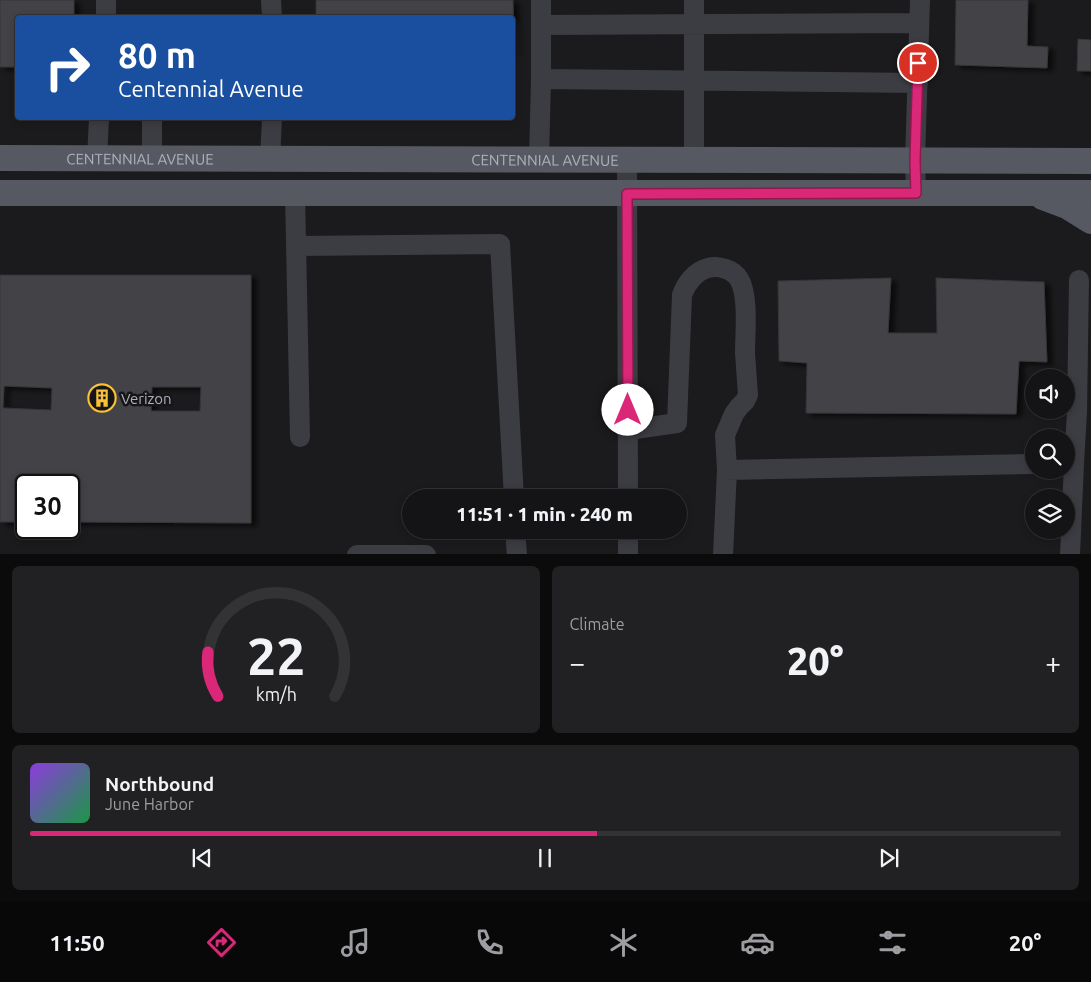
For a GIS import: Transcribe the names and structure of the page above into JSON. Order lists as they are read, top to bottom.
{
  "streets": {
    "main road": ["CENTENNIAL AVENUE"]
  },
  "places": {
    "building": ["Verizon"]
  },
  "page": {
    "turn": ["80 m", "Centennial Avenue"],
    "limit": "30",
    "trip": "11:51 · 1 min · 240 m",
    "tile": "Climate",
    "heat": ["−", "20°", "+"],
    "song": ["Northbound", "June Harbor"],
    "tabs": ["11:50", "20°"],
    "gauge": ["22", "km/h"]
  }
}
